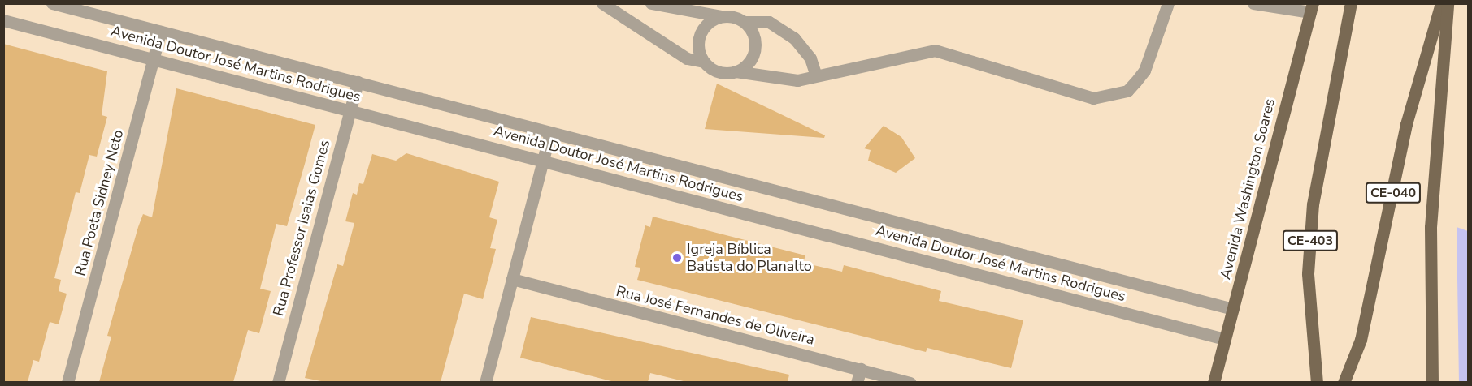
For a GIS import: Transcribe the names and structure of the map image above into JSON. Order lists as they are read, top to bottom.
{
  "streets": {
    "main road": ["Avenida Washington Soares", "CE-040", "CE-403"],
    "street": [
      "Avenida Doutor José Martins Rodrigues",
      "Rua Poeta Sidney Neto",
      "Rua Professor Isaias Gomes",
      "Rua José Fernandes de Oliveira"
    ]
  },
  "crossings": [
    ["Avenida Doutor José Martins Rodrigues", "Avenida Washington Soares"],
    ["Avenida Doutor José Martins Rodrigues", "Rua Poeta Sidney Neto"],
    ["Avenida Doutor José Martins Rodrigues", "Rua Professor Isaias Gomes"]
  ],
  "places": ["Igreja Bíblica Batista do Planalto"]
}
